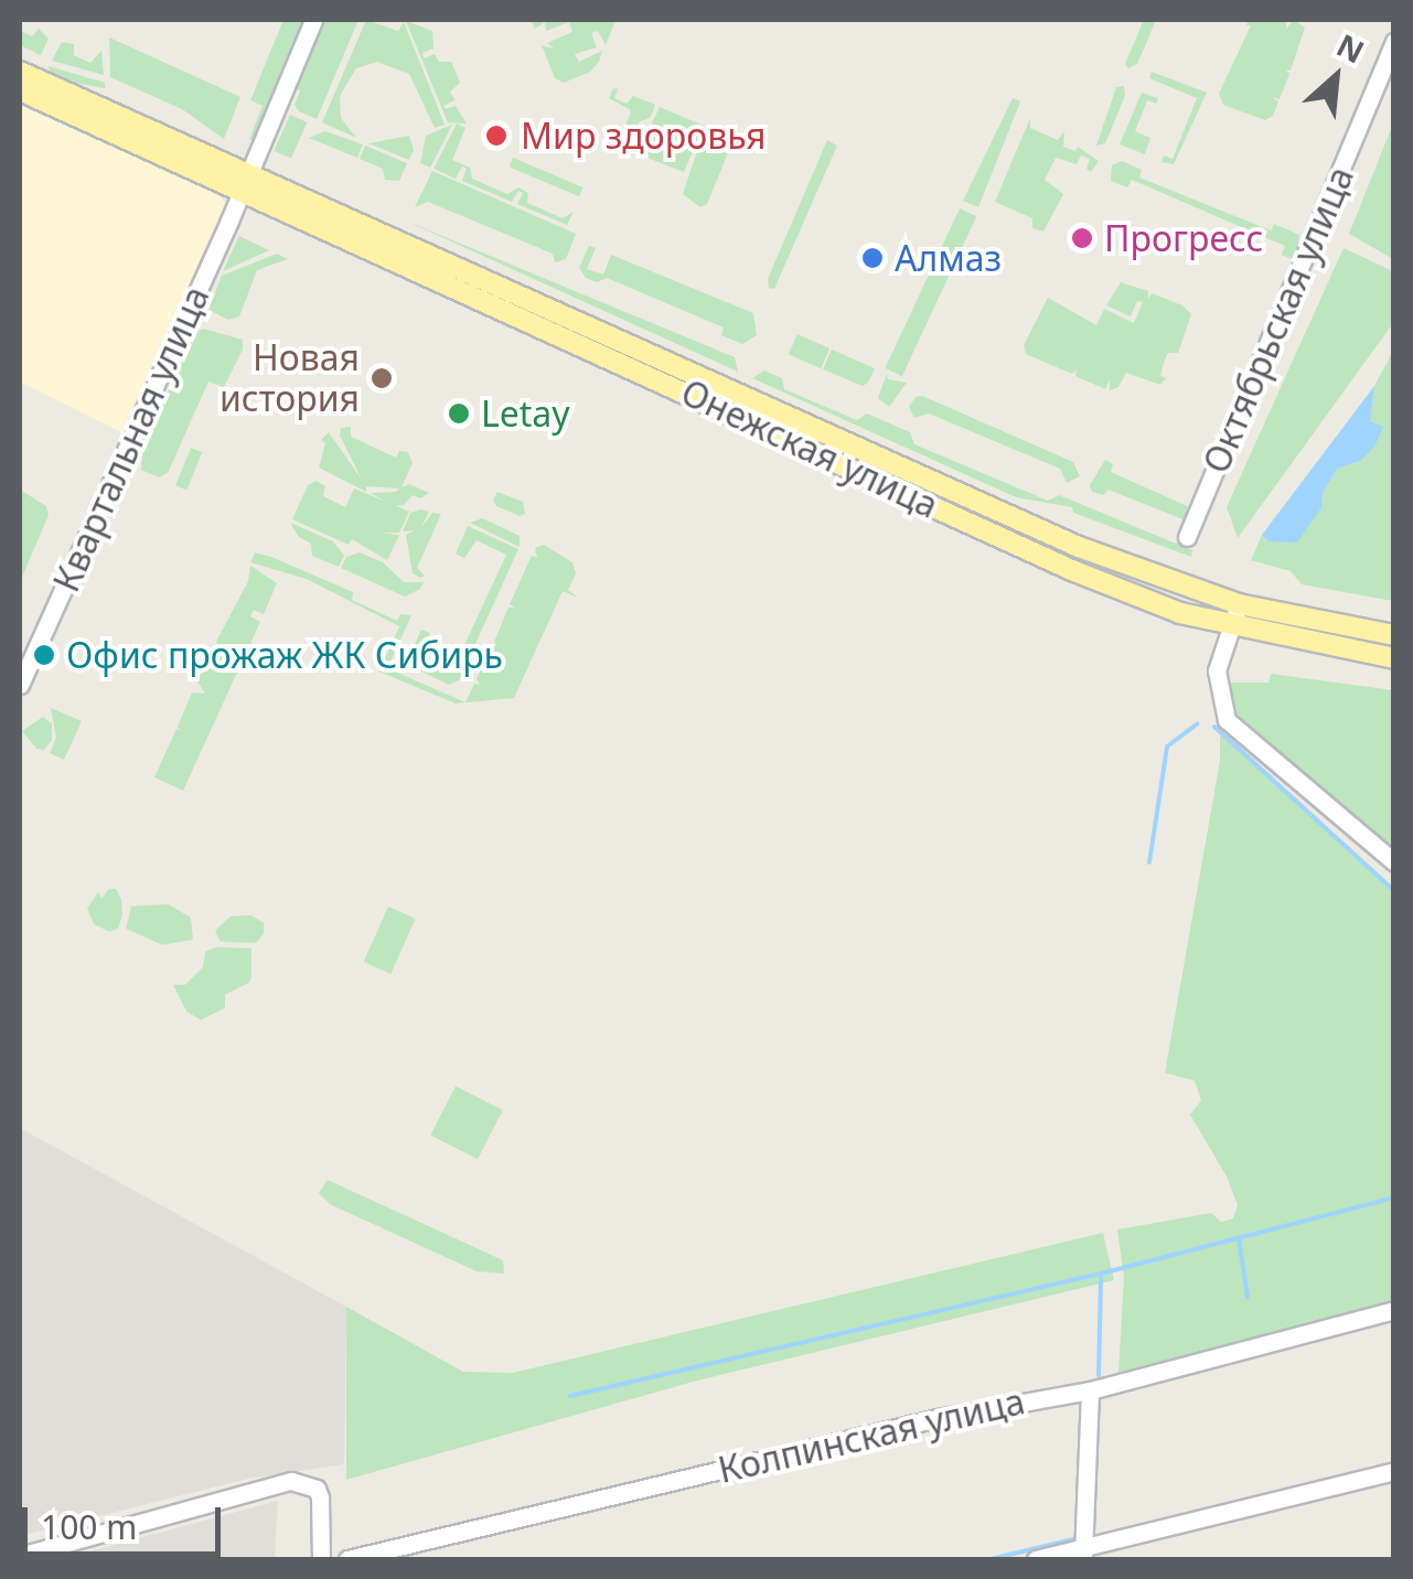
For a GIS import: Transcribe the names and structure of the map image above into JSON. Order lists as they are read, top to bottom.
{
  "streets": {
    "main road": ["Онежская улица"],
    "street": ["Октябрьская улица", "Квартальная улица", "Колпинская улица"]
  },
  "crossings": [
    ["Квартальная улица", "Онежская улица"]
  ],
  "places": [
    "Мир здоровья",
    "Прогресс",
    "Алмаз",
    "Новая история",
    "Letay",
    "Офис прожаж ЖК Сибирь"
  ],
  "scale_bar": "100 m",
  "north": "top right"
}
